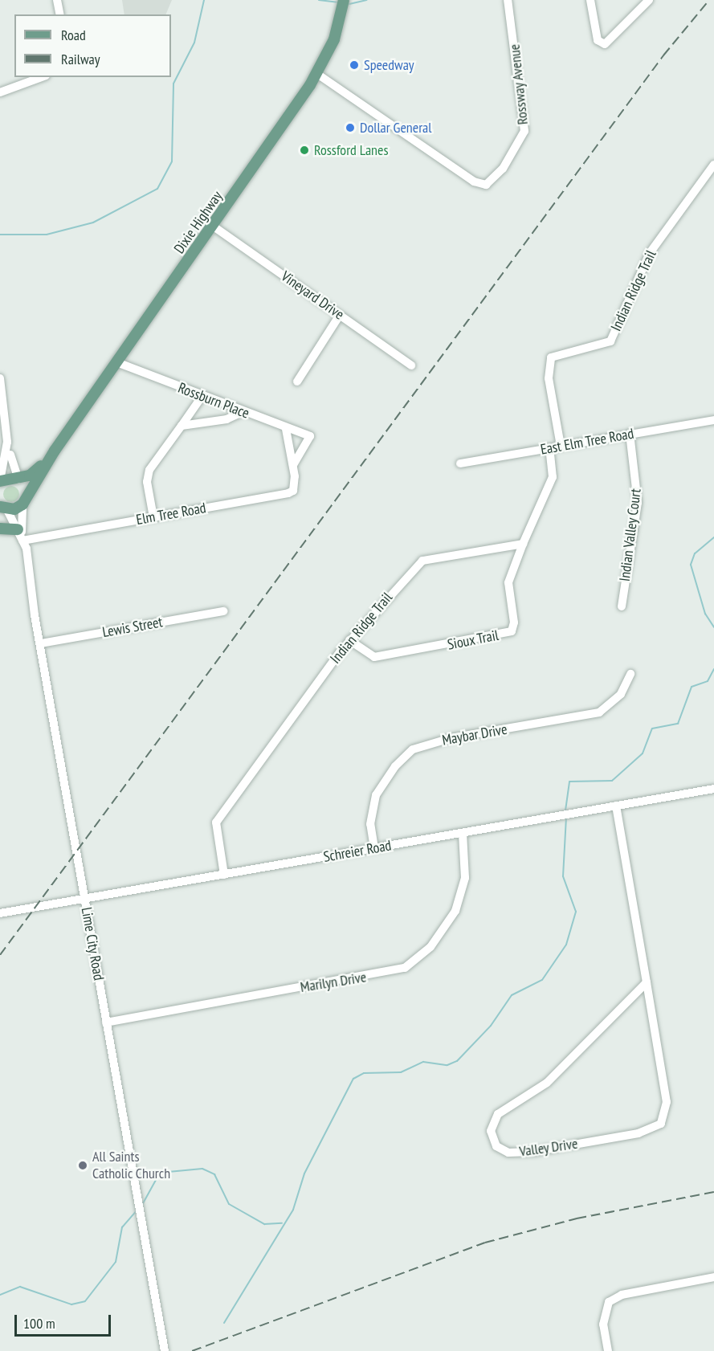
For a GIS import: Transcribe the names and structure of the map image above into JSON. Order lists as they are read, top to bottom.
{
  "streets": {
    "main road": ["Dixie Highway"],
    "street": [
      "Rossway Avenue",
      "Indian Ridge Trail",
      "Vineyard Drive",
      "Rossburn Place",
      "East Elm Tree Road",
      "Elm Tree Road",
      "Indian Valley Court",
      "Lewis Street",
      "Sioux Trail",
      "Maybar Drive",
      "Schreier Road",
      "Lime City Road",
      "Marilyn Drive",
      "Valley Drive"
    ]
  },
  "crossings": [
    ["Rossway Avenue", "Dixie Highway"],
    ["Dixie Highway", "Vineyard Drive"],
    ["Dixie Highway", "Rossburn Place"],
    ["Dixie Highway", "Lime City Road"],
    ["Indian Ridge Trail", "East Elm Tree Road"],
    ["Indian Ridge Trail", "Sioux Trail"],
    ["Indian Ridge Trail", "Schreier Road"],
    ["Rossburn Place", "Elm Tree Road"],
    ["East Elm Tree Road", "Indian Valley Court"],
    ["Elm Tree Road", "Lime City Road"],
    ["Lewis Street", "Lime City Road"],
    ["Maybar Drive", "Schreier Road"],
    ["Schreier Road", "Lime City Road"],
    ["Schreier Road", "Marilyn Drive"],
    ["Schreier Road", "Valley Drive"],
    ["Lime City Road", "Marilyn Drive"]
  ],
  "places": [
    "Speedway",
    "Dollar General",
    "Rossford Lanes",
    "All Saints Catholic Church"
  ],
  "legend": ["Road", "Railway"],
  "scale_bar": "100 m"
}
